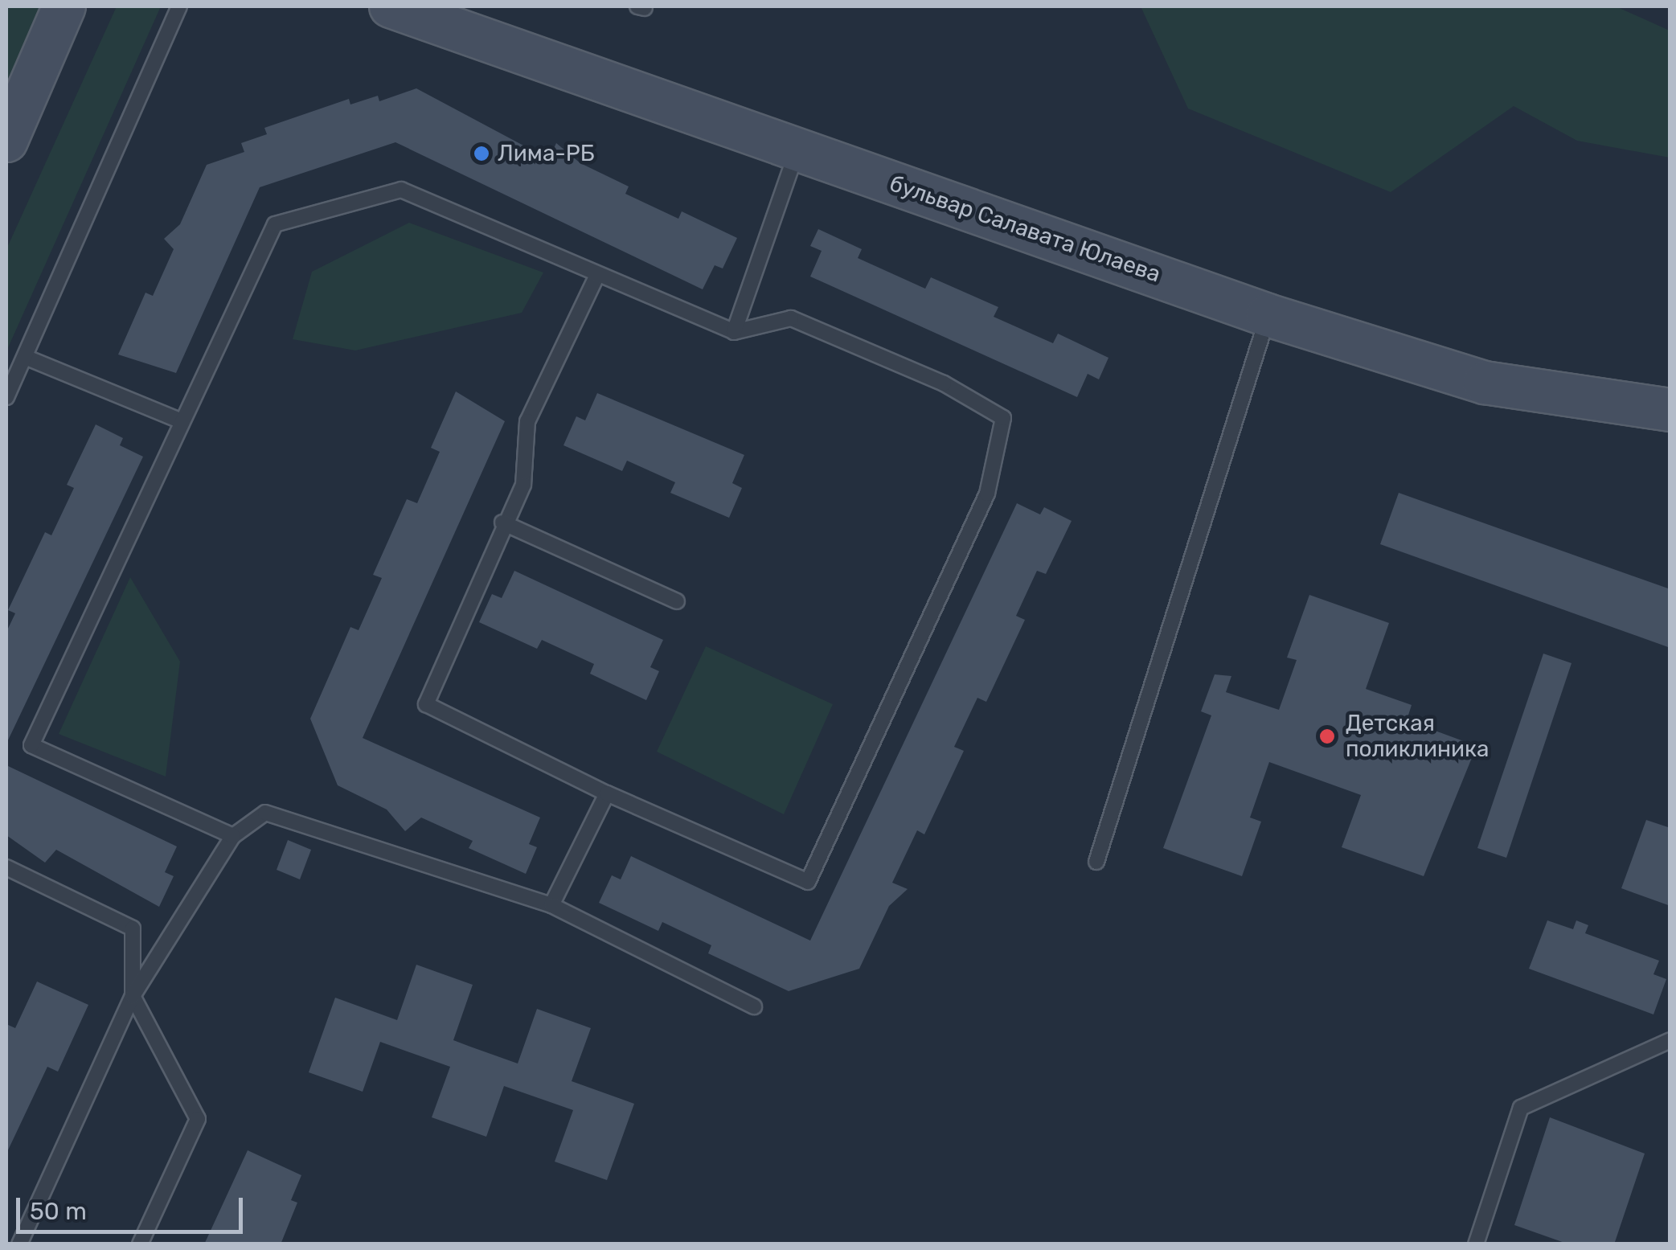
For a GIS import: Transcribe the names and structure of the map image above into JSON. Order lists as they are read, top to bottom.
{
  "streets": {
    "street": ["бульвар Салавата Юлаева"]
  },
  "places": ["Лима-РБ", "Детская поликлиника"],
  "scale_bar": "50 m"
}
